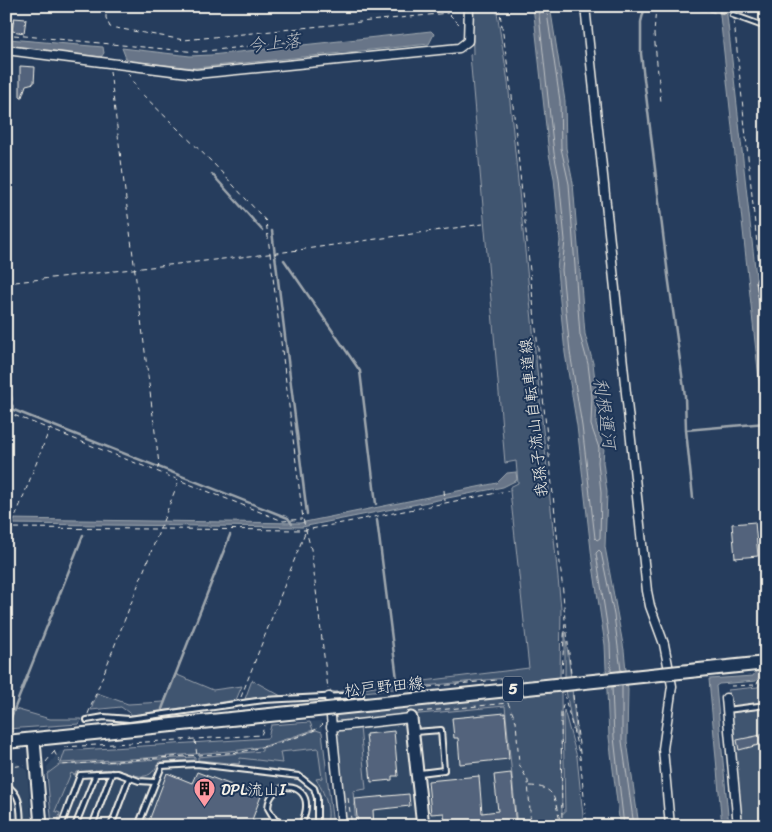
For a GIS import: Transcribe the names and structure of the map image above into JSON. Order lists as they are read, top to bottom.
{
  "streets": {
    "main road": ["松戸野田線", "5"],
    "path": ["我孫子流山自転車道線"]
  },
  "water": ["今上落", "利根運河"],
  "places": {
    "building": ["DPL流山I"]
  }
}
